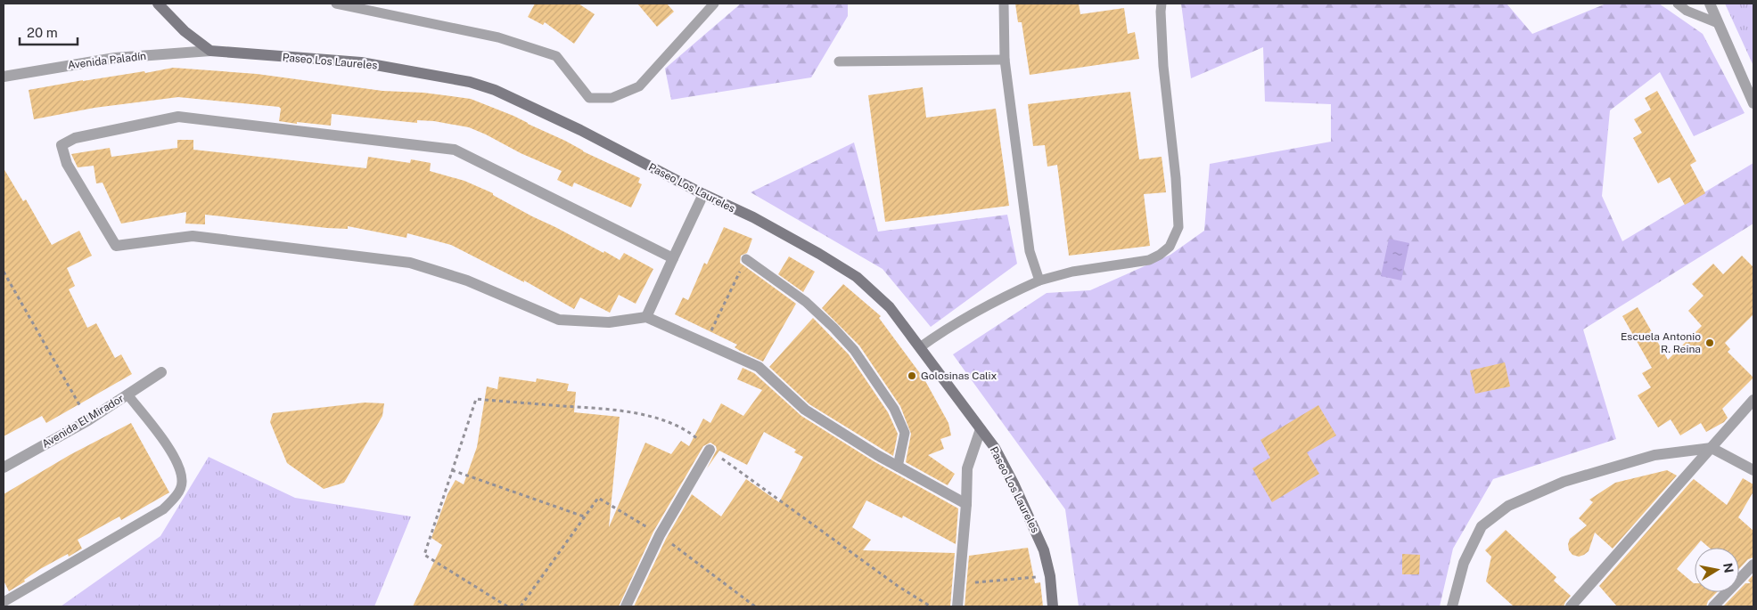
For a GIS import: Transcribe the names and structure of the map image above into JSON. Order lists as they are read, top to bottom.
{
  "streets": {
    "street": ["Avenida Paladín", "Paseo Los Laureles", "Avenida El Mirador"]
  },
  "crossings": [
    ["Avenida Paladín", "Paseo Los Laureles"]
  ],
  "places": ["Escuela Antonio R. Reina", "Golosinas Calix"],
  "scale_bar": "20 m",
  "north": "right"
}
